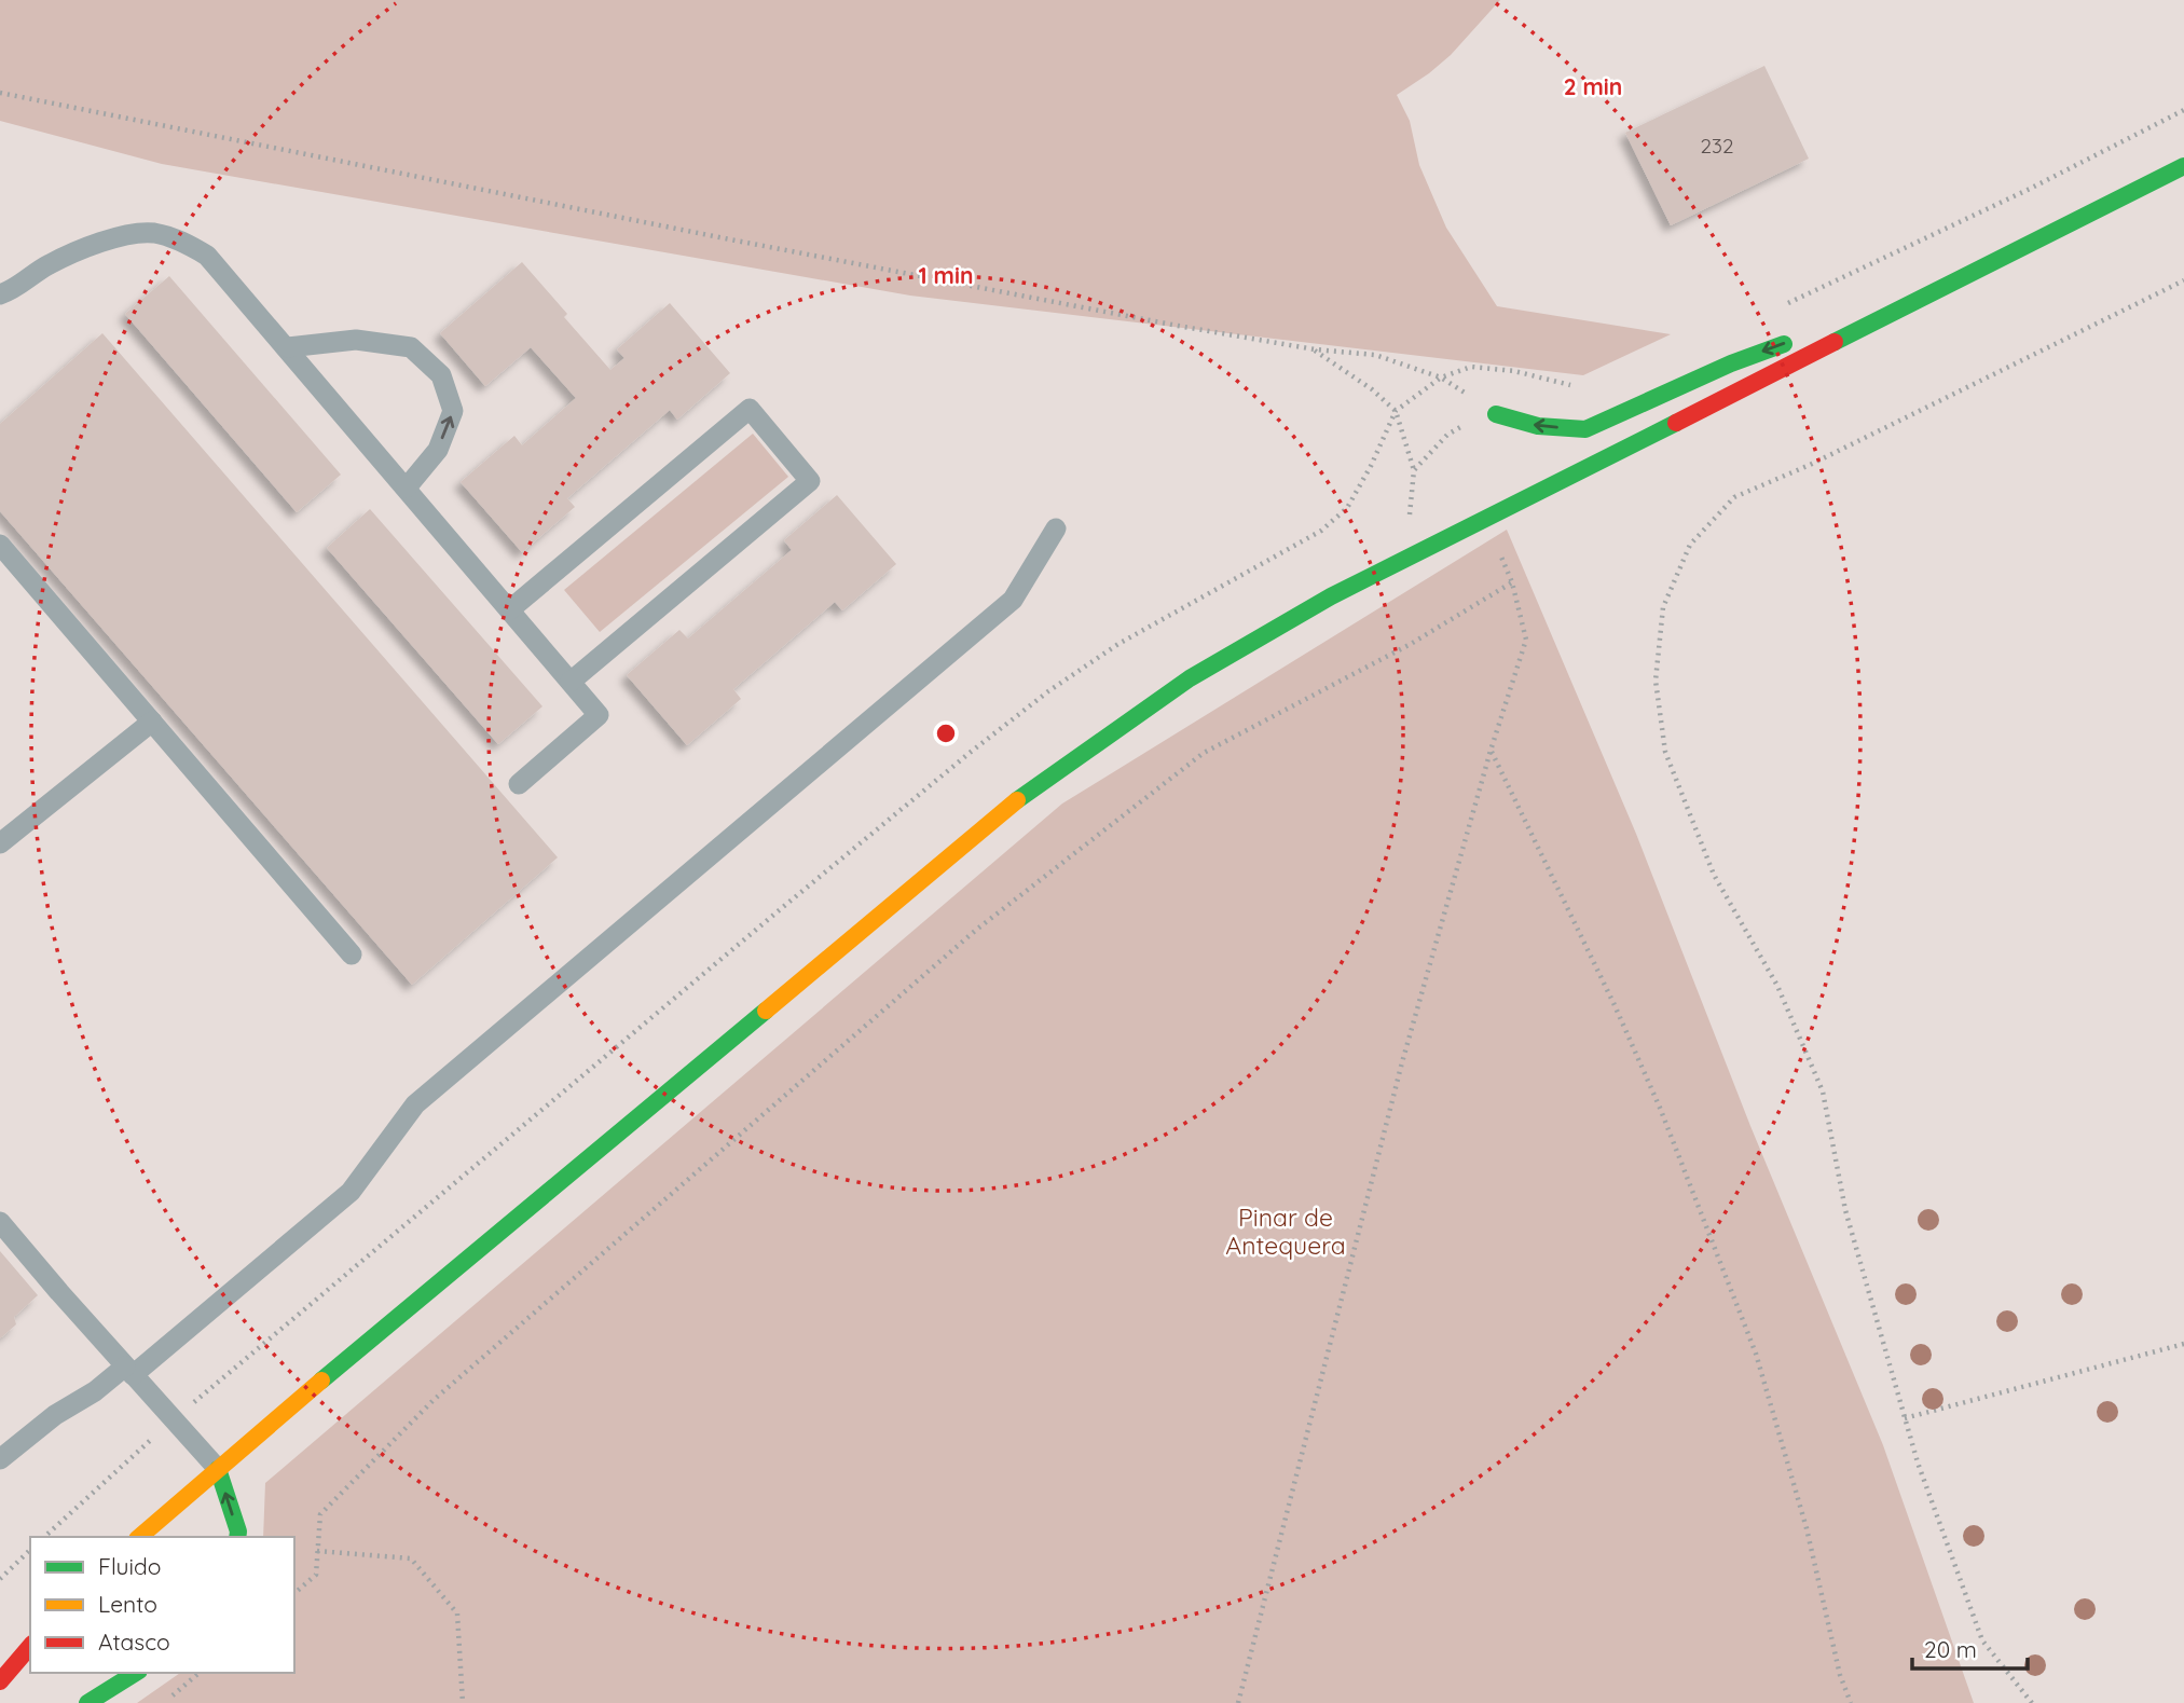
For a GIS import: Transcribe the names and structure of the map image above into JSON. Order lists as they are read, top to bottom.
{
  "parks": ["Pinar de Antequera"],
  "house_numbers": ["232"],
  "legend": ["Fluido", "Lento", "Atasco"],
  "scale_bar": "20 m",
  "rings": ["2 min", "1 min"]
}
